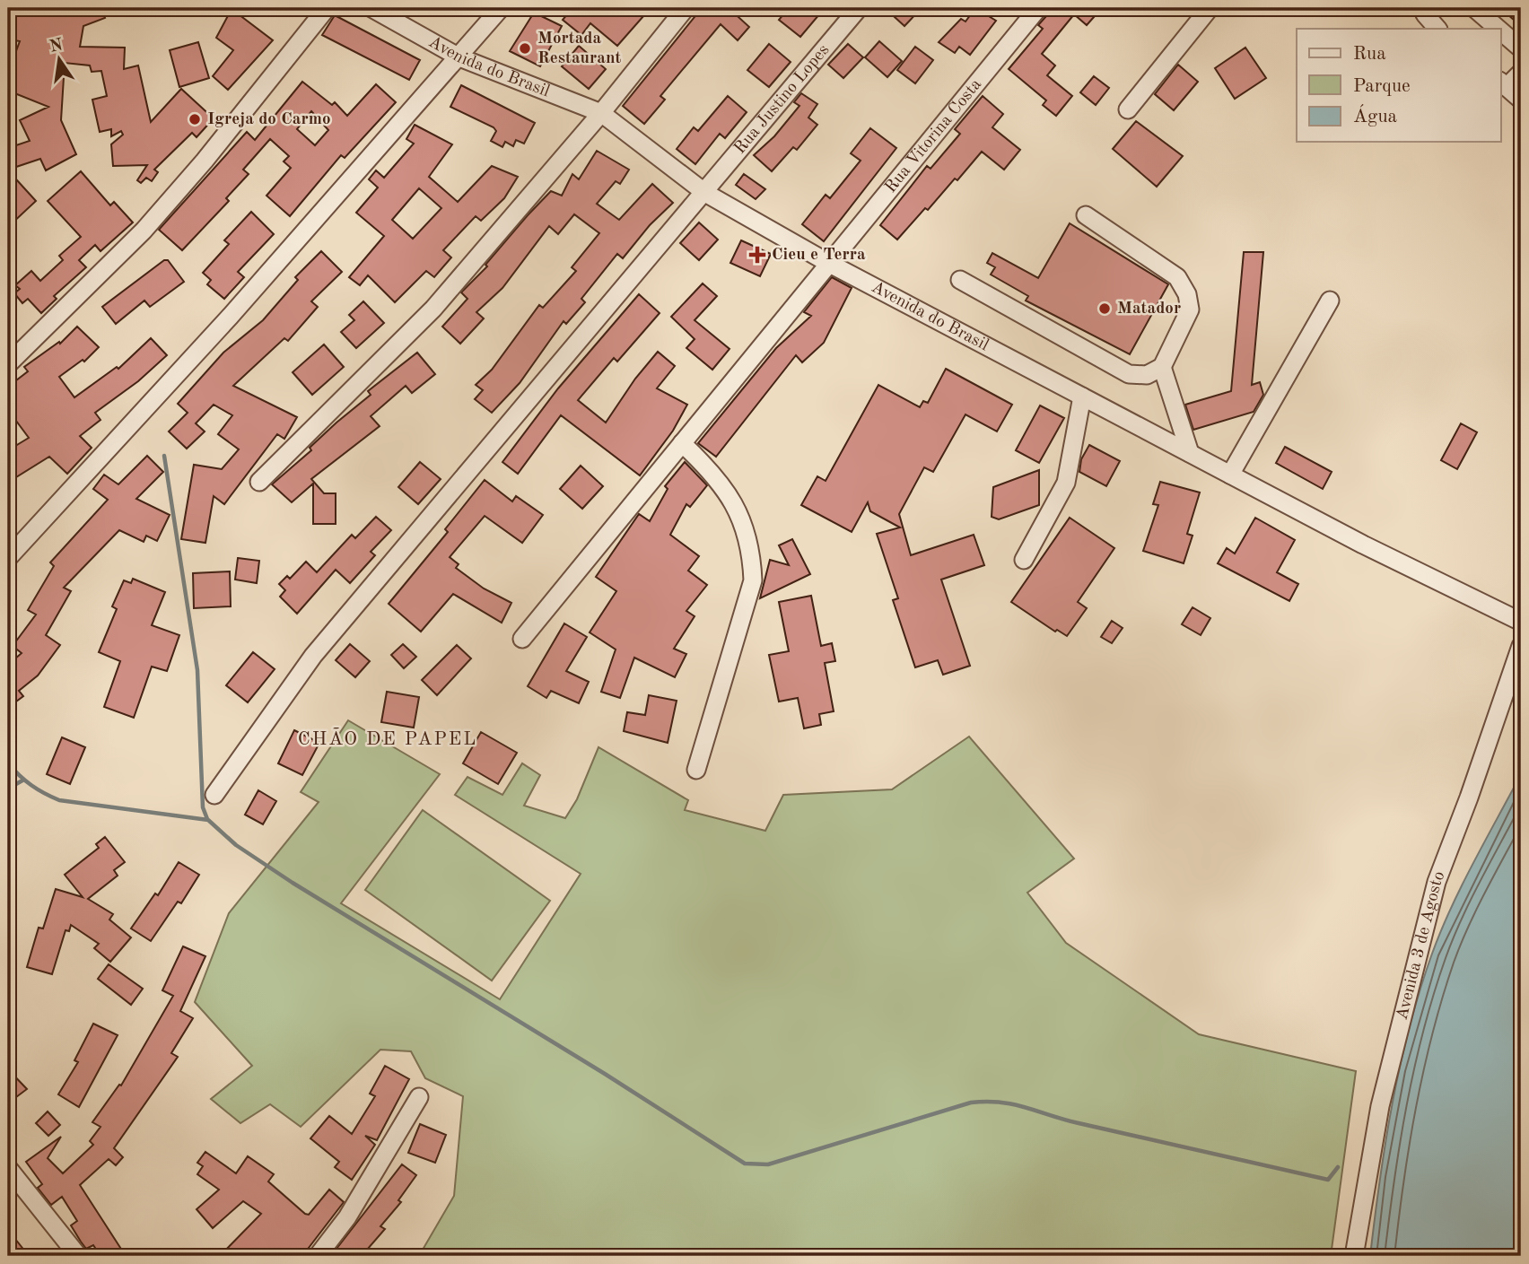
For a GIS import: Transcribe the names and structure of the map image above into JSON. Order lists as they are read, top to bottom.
{
  "streets": {
    "street": [
      "Avenida do Brasil",
      "Rua Justino Lopes",
      "Rua Vitorina Costa",
      "Avenida 3 de Agosto"
    ]
  },
  "crossings": [
    ["Avenida do Brasil", "Rua Justino Lopes"],
    ["Avenida do Brasil", "Rua Vitorina Costa"]
  ],
  "districts": ["CHÃO DE PAPEL"],
  "places": {
    "other": ["Mortada Restaurant", "Igreja do Carmo", "Matador"],
    "health": ["Cieu e Terra"]
  },
  "legend": ["Rua", "Parque", "Água"],
  "north": "top"
}
